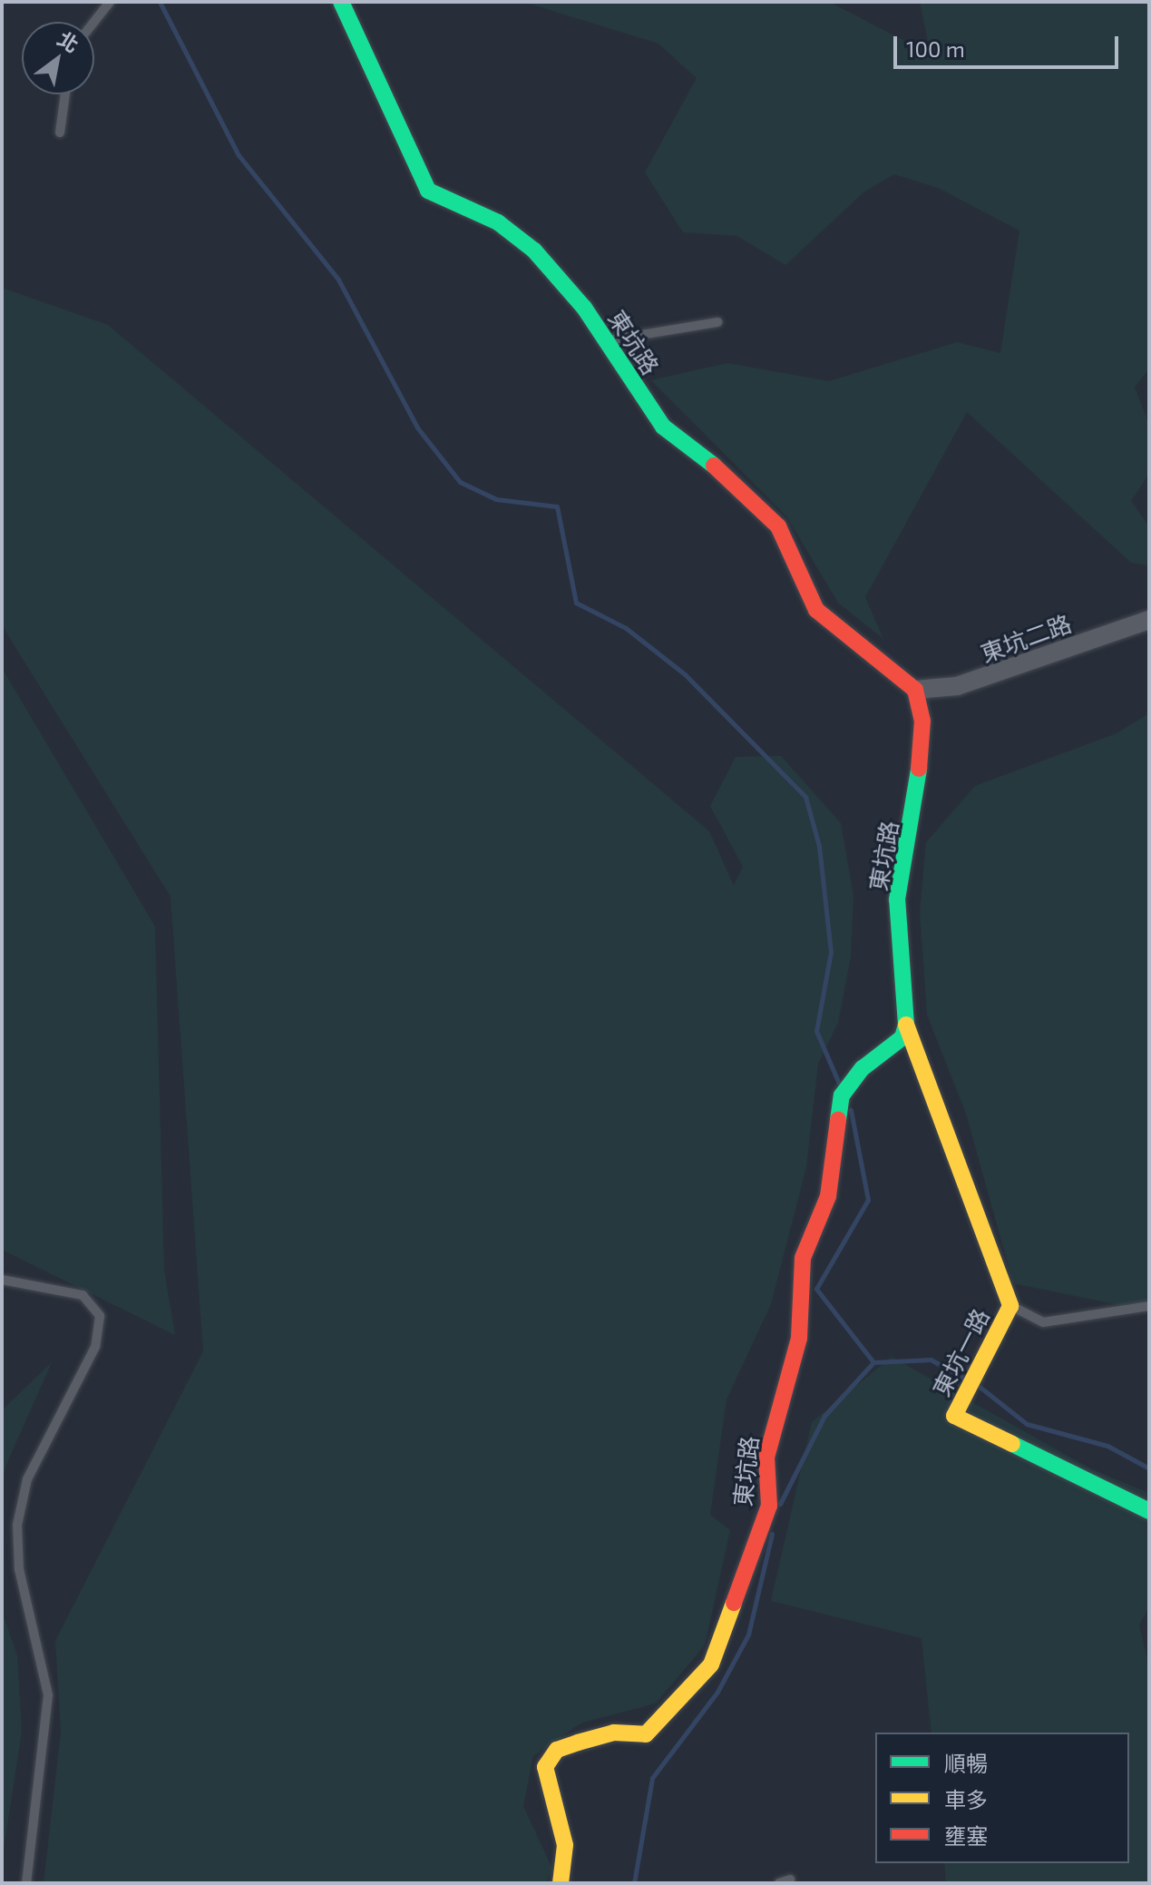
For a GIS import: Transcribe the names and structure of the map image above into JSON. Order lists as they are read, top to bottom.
{
  "streets": {
    "street": ["東坑路", "東坑二路", "東坑一路"]
  },
  "crossings": [
    ["東坑路", "東坑二路"],
    ["東坑路", "東坑一路"]
  ],
  "legend": ["順暢", "車多", "壅塞"],
  "scale_bar": "100 m",
  "north": "top right"
}
